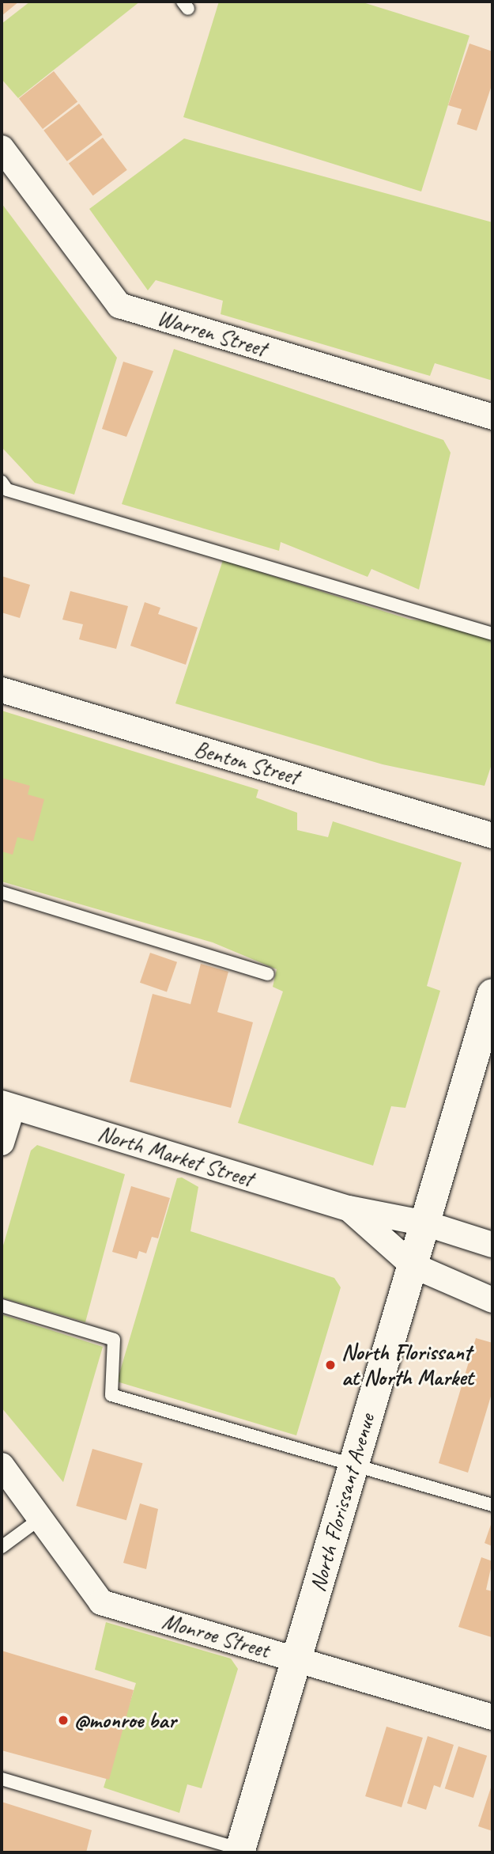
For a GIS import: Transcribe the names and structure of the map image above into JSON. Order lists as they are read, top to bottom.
{
  "streets": {
    "main road": ["North Florissant Avenue"],
    "street": [
      "Warren Street",
      "Benton Street",
      "North Market Street",
      "Monroe Street"
    ]
  },
  "crossings": [
    ["North Market Street", "North Florissant Avenue"],
    ["North Florissant Avenue", "Monroe Street"]
  ],
  "places": ["North Florissant at North Market", "@monroe bar"]
}
